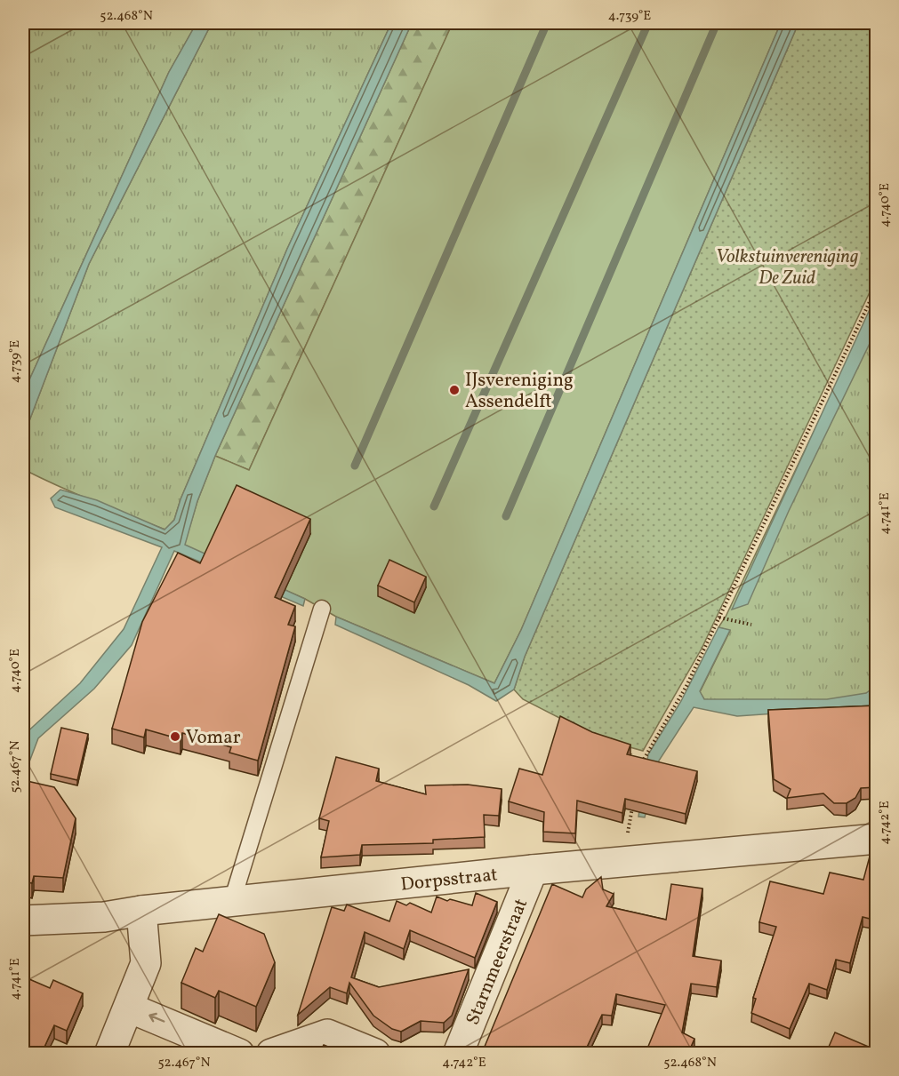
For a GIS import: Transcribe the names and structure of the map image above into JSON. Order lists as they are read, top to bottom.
{
  "streets": {
    "street": ["Dorpsstraat", "Starnmeerstraat"]
  },
  "crossings": [
    ["Dorpsstraat", "Starnmeerstraat"]
  ],
  "parks": ["Volkstuinvereniging De Zuid"],
  "places": ["IJsvereniging Assendelft", "Vomar"],
  "coordinates": [
    "52.468°N",
    "4.739°E",
    "4.740°E",
    "4.741°E",
    "52.467°N",
    "4.742°E"
  ]
}
